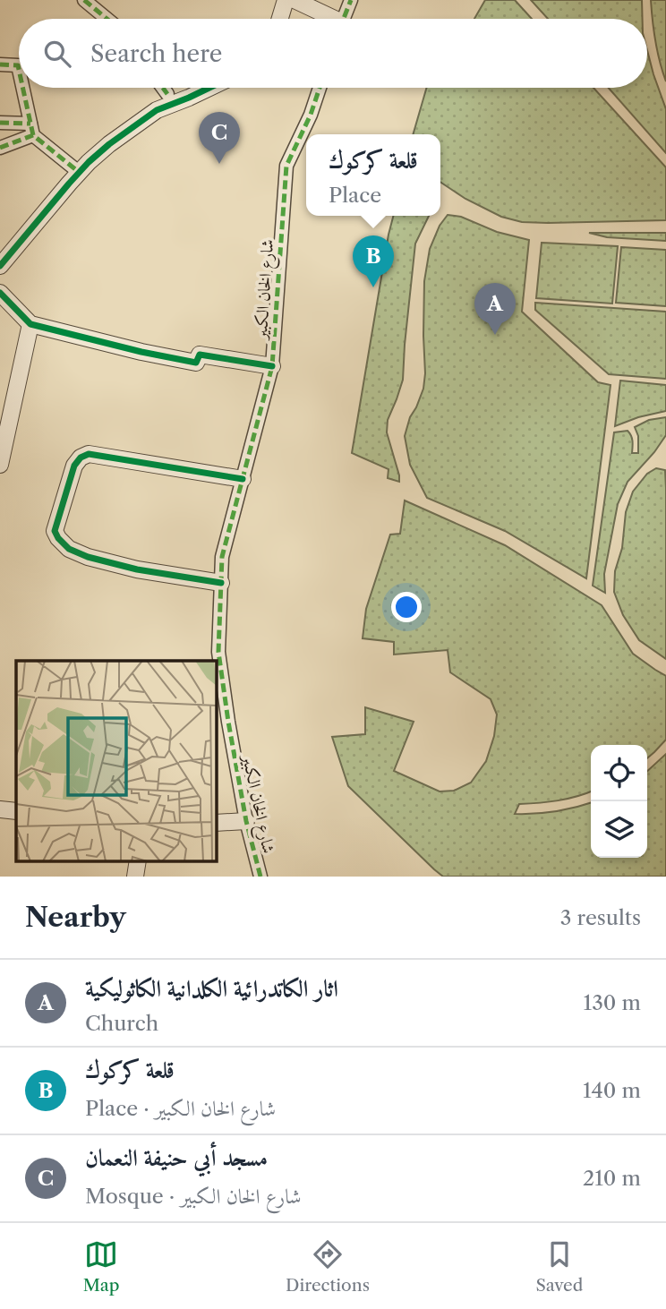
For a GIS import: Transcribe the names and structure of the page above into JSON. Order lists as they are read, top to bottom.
{
  "streets": {
    "street": ["شارع الخان الكبير"]
  },
  "page": {
    "search": "Search here",
    "pins": ["C", "B", "A"],
    "popup": ["قلعة كركوك", "Place"],
    "heading": ["Nearby", "3 results"],
    "list": [
      {
        "mark": "A",
        "name": "اثار الكاتدرائية الكلدانية الكاثوليكية",
        "note": "Church",
        "value": "130 m"
      },
      {
        "mark": "B",
        "name": "قلعة كركوك",
        "note": "Place · شارع الخان الكبير",
        "value": "140 m"
      },
      {
        "mark": "C",
        "name": "مسجد أبي حنيفة النعمان",
        "note": "Mosque · شارع الخان الكبير",
        "value": "210 m"
      }
    ],
    "nav": ["Map", "Directions", "Saved"]
  }
}
